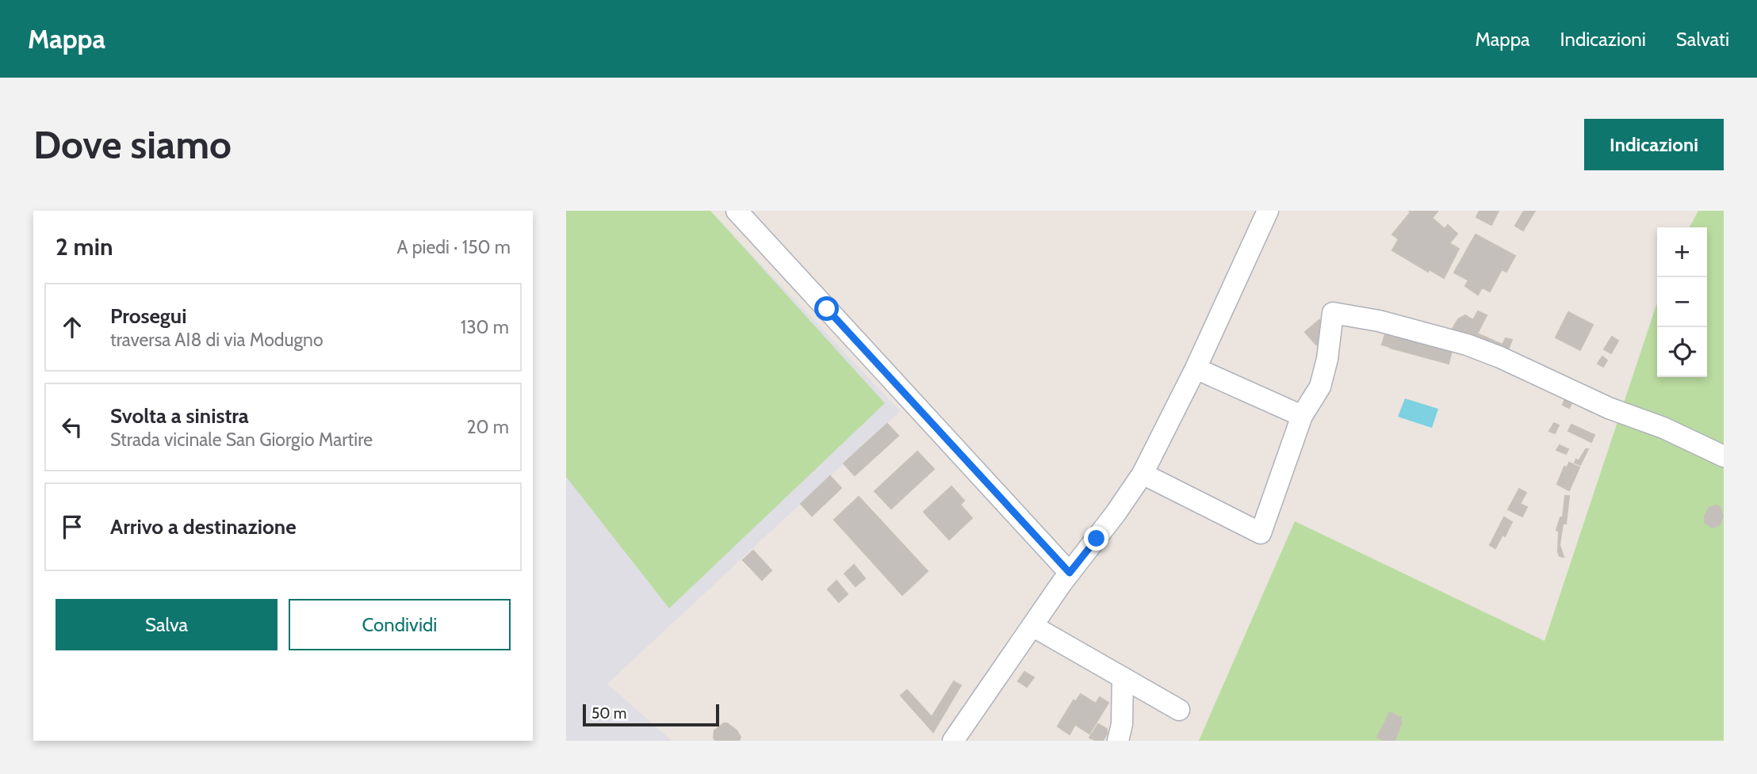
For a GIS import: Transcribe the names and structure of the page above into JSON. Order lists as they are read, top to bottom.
{
  "scale_bar": "50 m",
  "page": {
    "header": "Mappa",
    "nav": ["Mappa", "Indicazioni", "Salvati"],
    "buttons": [
      "Indicazioni",
      ["Salva", "Condividi"]
    ],
    "title": "Dove siamo",
    "heading": ["2 min", "A piedi · 150 m"],
    "map_buttons": ["+", "−"],
    "list": [
      ["Prosegui", "traversa AI8 di via Modugno", "130 m"],
      ["Svolta a sinistra", "Strada vicinale San Giorgio Martire", "20 m"],
      "Arrivo a destinazione"
    ],
    "scale": "50 m"
  }
}
